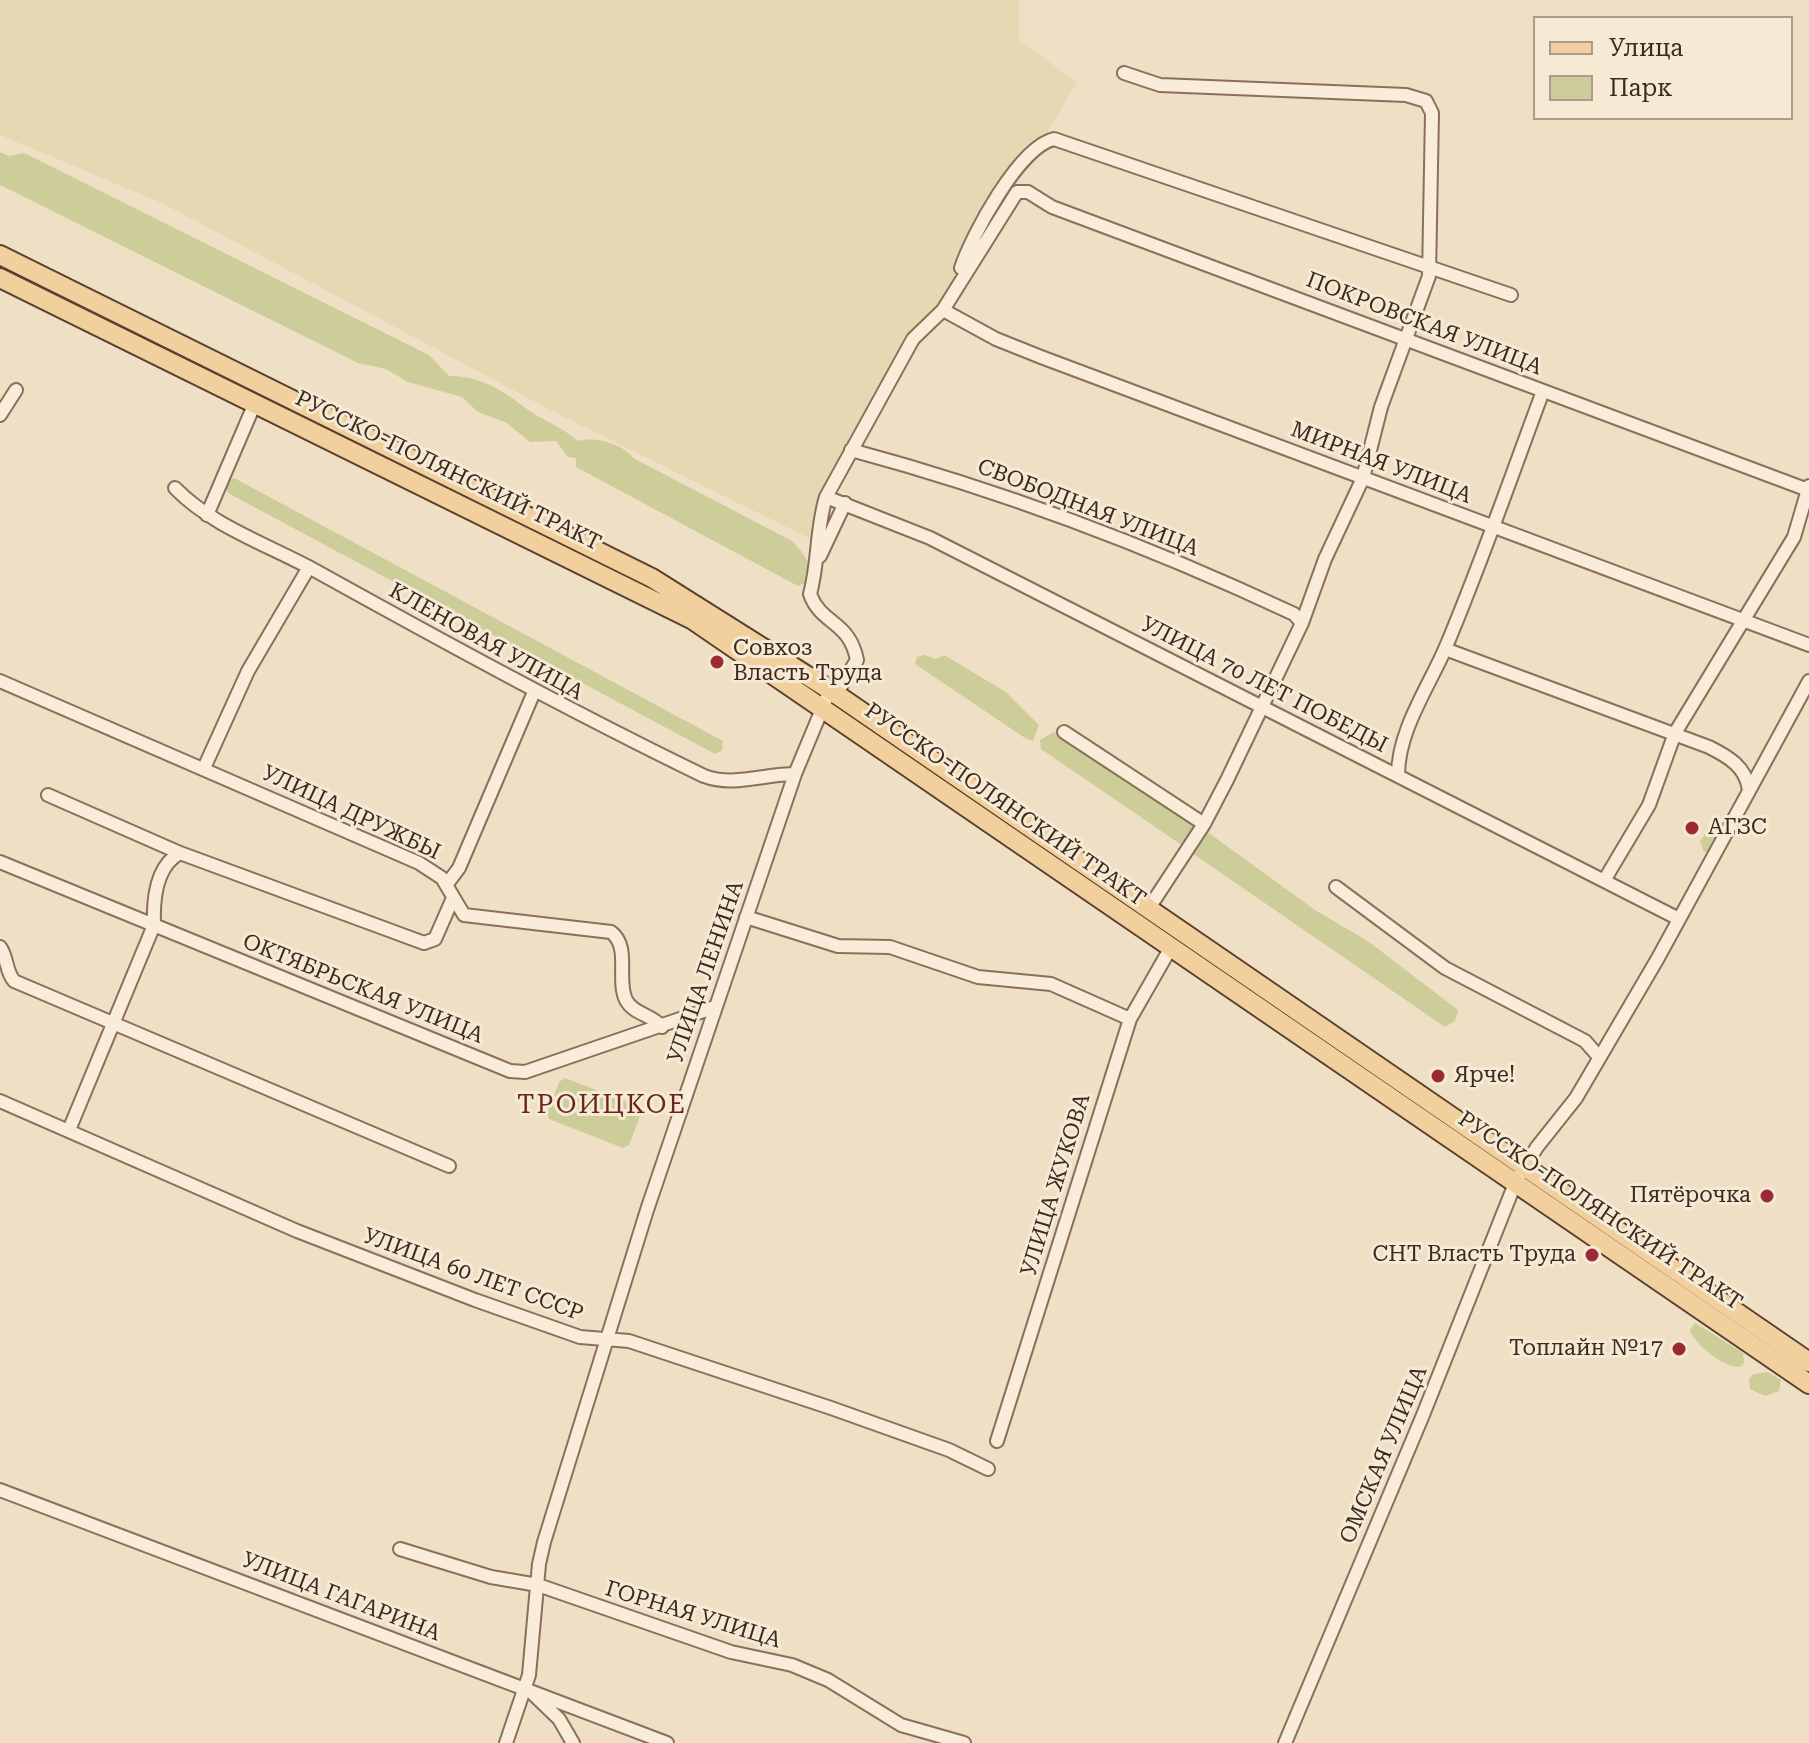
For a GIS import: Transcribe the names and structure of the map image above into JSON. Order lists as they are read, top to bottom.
{
  "streets": {
    "main road": ["РУССКО-ПОЛЯНСКИЙ ТРАКТ"],
    "street": [
      "ПОКРОВСКАЯ УЛИЦА",
      "МИРНАЯ УЛИЦА",
      "СВОБОДНАЯ УЛИЦА",
      "КЛЕНОВАЯ УЛИЦА",
      "УЛИЦА 70 ЛЕТ ПОБЕДЫ",
      "УЛИЦА ДРУЖБЫ",
      "УЛИЦА ЛЕНИНА",
      "ОКТЯБРЬСКАЯ УЛИЦА",
      "УЛИЦА ЖУКОВА",
      "УЛИЦА 60 ЛЕТ СССР",
      "ОМСКАЯ УЛИЦА",
      "УЛИЦА ГАГАРИНА",
      "ГОРНАЯ УЛИЦА"
    ]
  },
  "crossings": [
    ["РУССКО-ПОЛЯНСКИЙ ТРАКТ", "УЛИЦА ЛЕНИНА"],
    ["РУССКО-ПОЛЯНСКИЙ ТРАКТ", "УЛИЦА ЖУКОВА"],
    ["РУССКО-ПОЛЯНСКИЙ ТРАКТ", "ОМСКАЯ УЛИЦА"],
    ["КЛЕНОВАЯ УЛИЦА", "УЛИЦА ЛЕНИНА"],
    ["УЛИЦА 70 ЛЕТ ПОБЕДЫ", "ОМСКАЯ УЛИЦА"],
    ["УЛИЦА ЛЕНИНА", "ОКТЯБРЬСКАЯ УЛИЦА"],
    ["УЛИЦА ЛЕНИНА", "УЛИЦА 60 ЛЕТ СССР"],
    ["УЛИЦА ЛЕНИНА", "УЛИЦА ГАГАРИНА"],
    ["УЛИЦА ЛЕНИНА", "ГОРНАЯ УЛИЦА"]
  ],
  "districts": ["ТРОИЦКОЕ"],
  "places": [
    "Совхоз Власть Труда",
    "АГЗС",
    "Ярче!",
    "Пятёрочка",
    "СНТ Власть Труда",
    "Топлайн №17"
  ],
  "legend": ["Улица", "Парк"]
}
